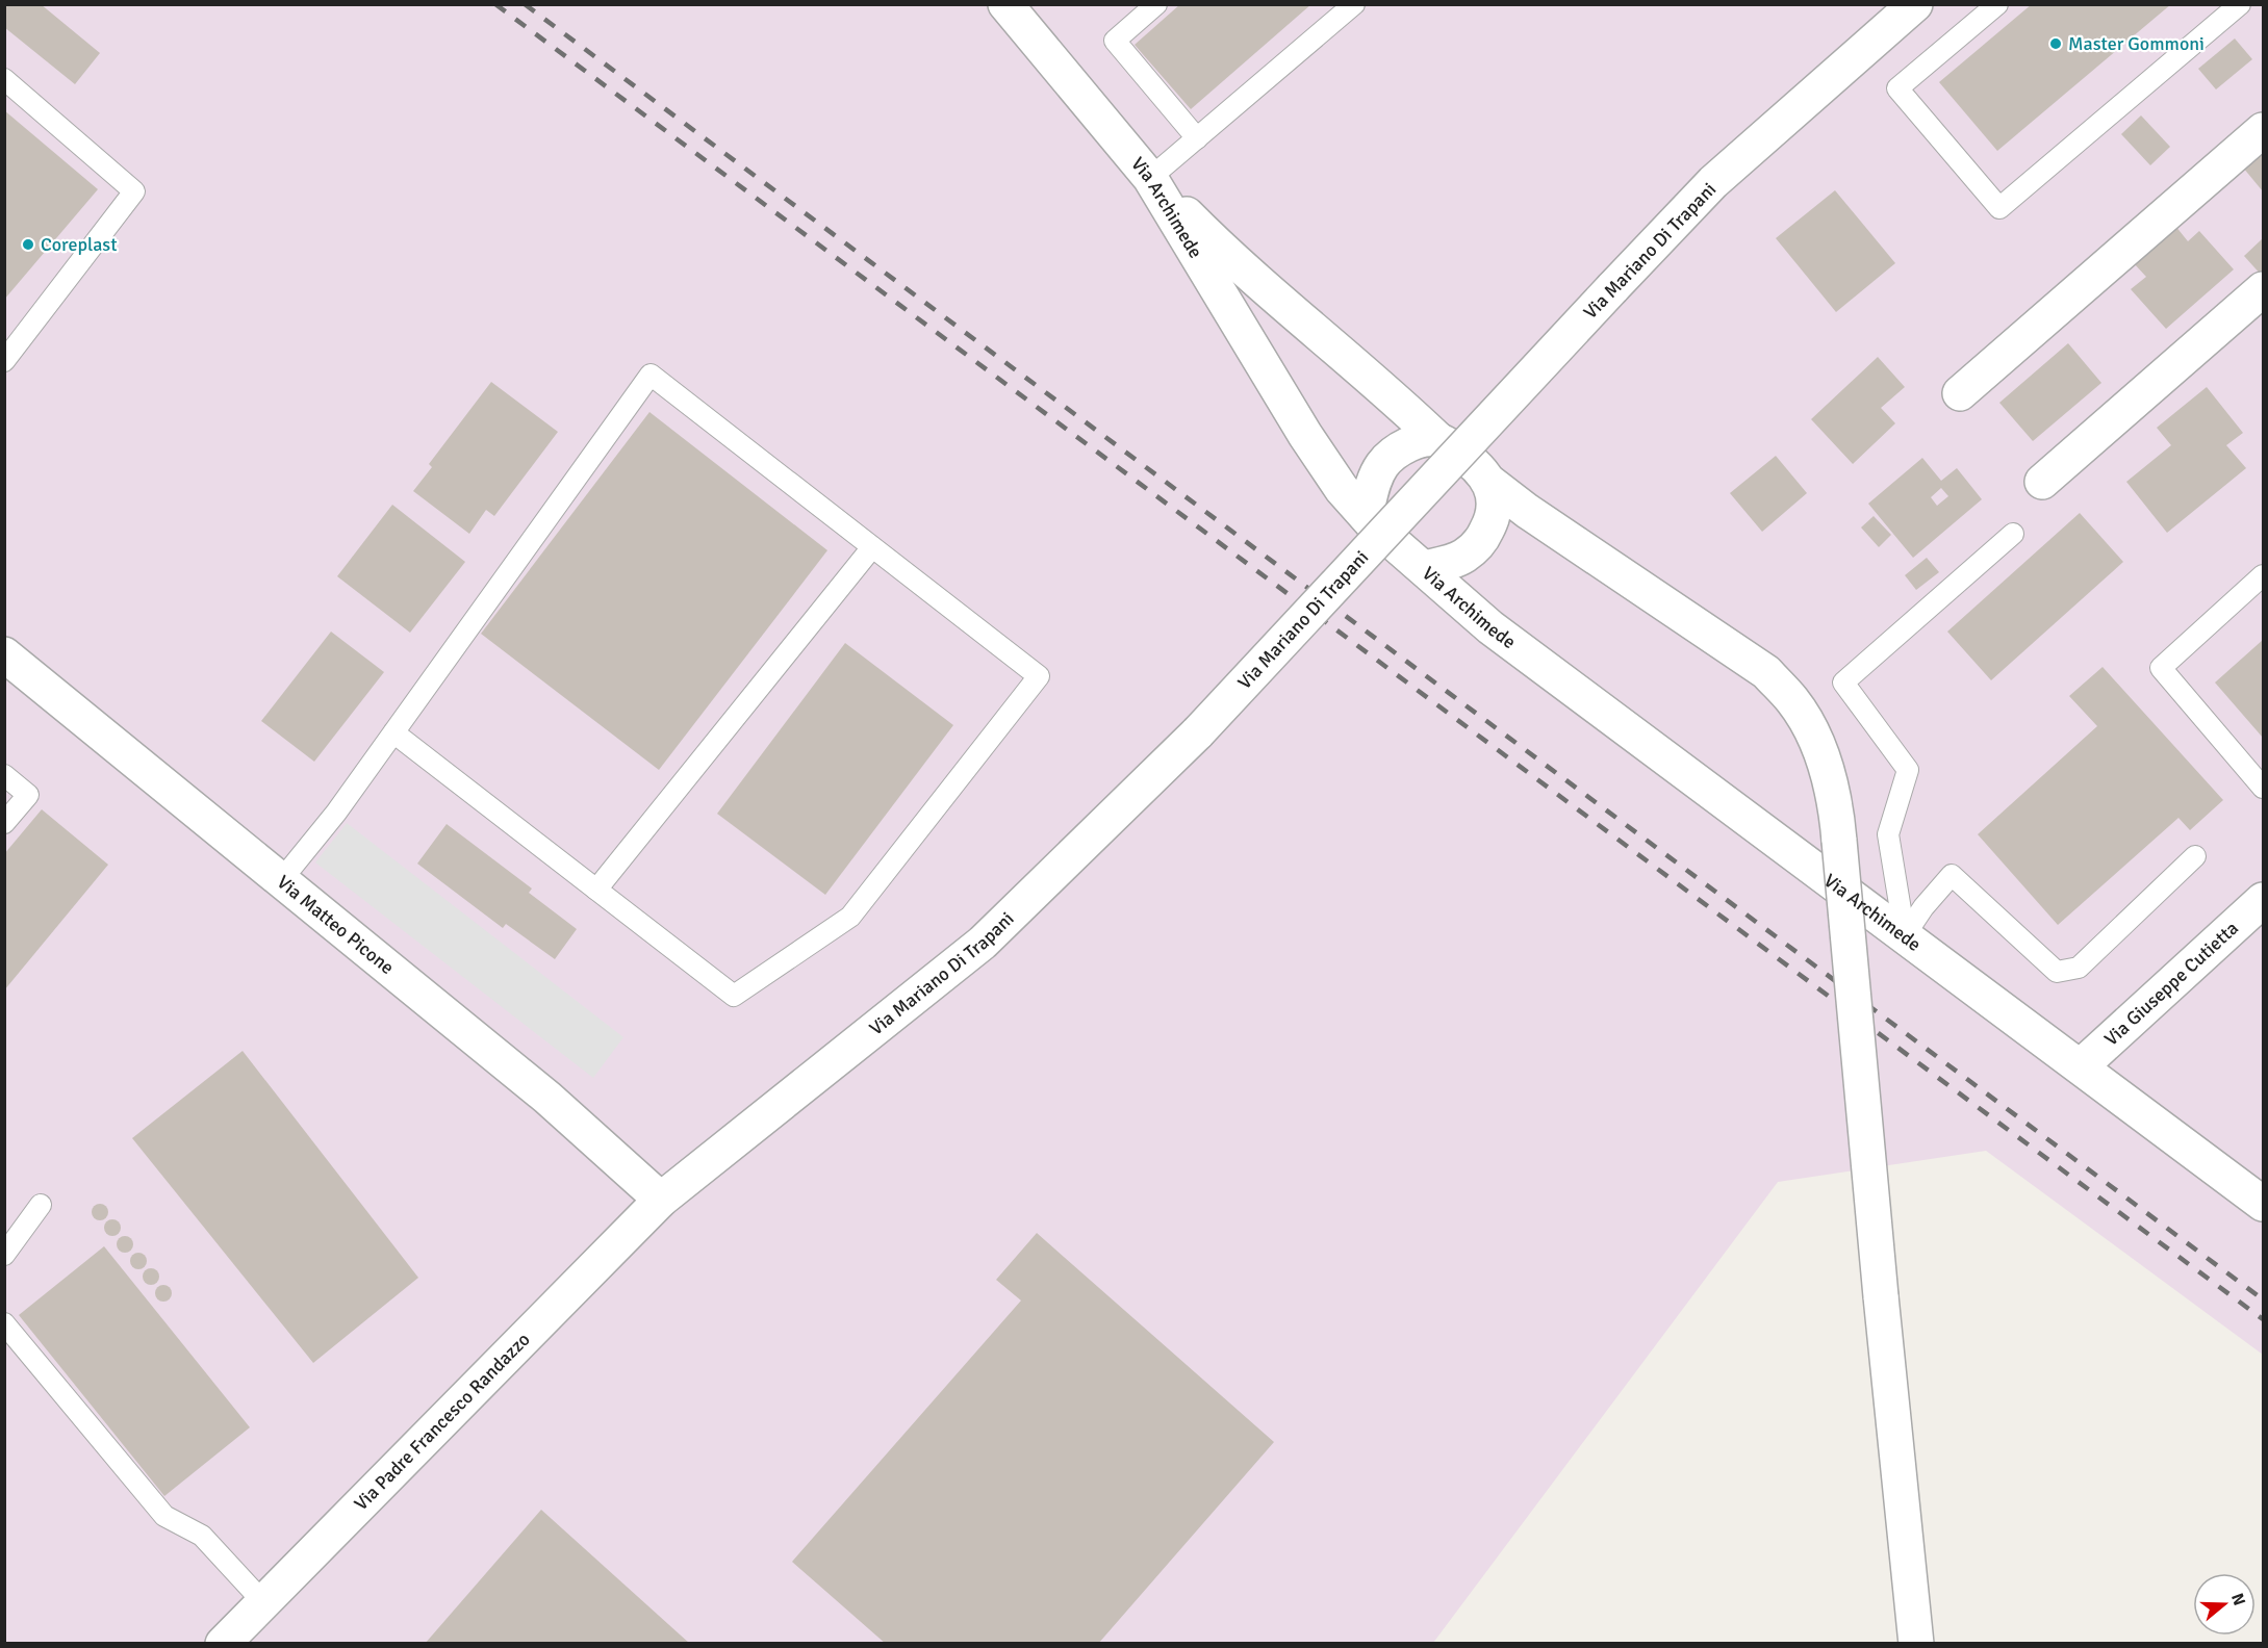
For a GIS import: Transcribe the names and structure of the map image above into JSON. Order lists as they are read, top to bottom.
{
  "streets": {
    "street": [
      "Via Archimede",
      "Via Mariano Di Trapani",
      "Via Matteo Picone",
      "Via Giuseppe Cutietta",
      "Via Padre Francesco Randazzo"
    ]
  },
  "crossings": [
    ["Via Archimede", "Via Giuseppe Cutietta"],
    ["Via Mariano Di Trapani", "Via Matteo Picone"],
    ["Via Mariano Di Trapani", "Via Padre Francesco Randazzo"],
    ["Via Matteo Picone", "Via Padre Francesco Randazzo"]
  ],
  "places": ["Master Gommoni", "Coreplast"],
  "north": "right"
}
